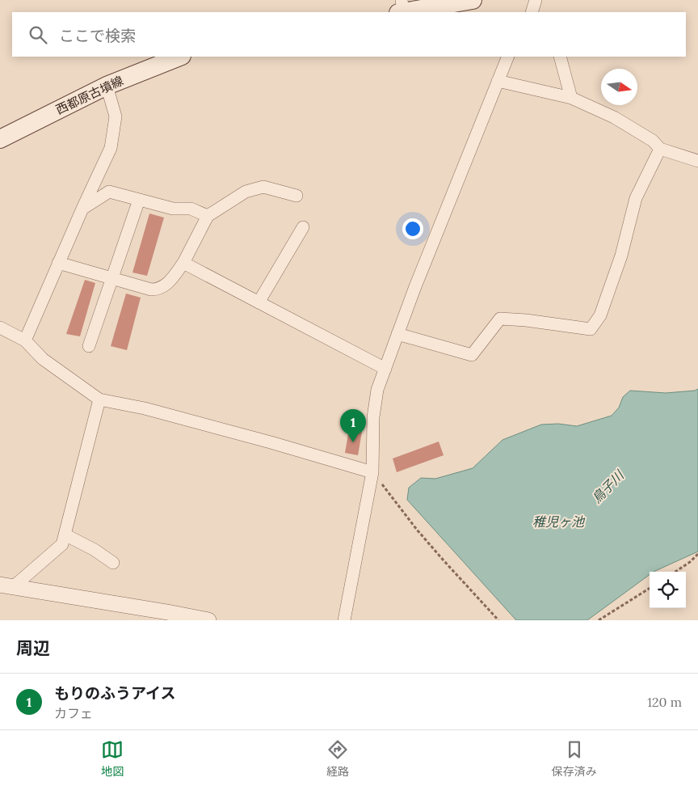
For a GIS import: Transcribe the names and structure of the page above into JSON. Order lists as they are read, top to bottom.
{
  "streets": {
    "main road": ["西都原古墳線"]
  },
  "water": ["鳥子川", "稚児ヶ池"],
  "north": "right",
  "page": {
    "search": "ここで検索",
    "pins": "1",
    "heading": "周辺",
    "list": [
      {
        "mark": "1",
        "name": "もりのふうアイス",
        "note": "カフェ",
        "value": "120 m"
      }
    ],
    "nav": ["地図", "経路", "保存済み"]
  }
}
